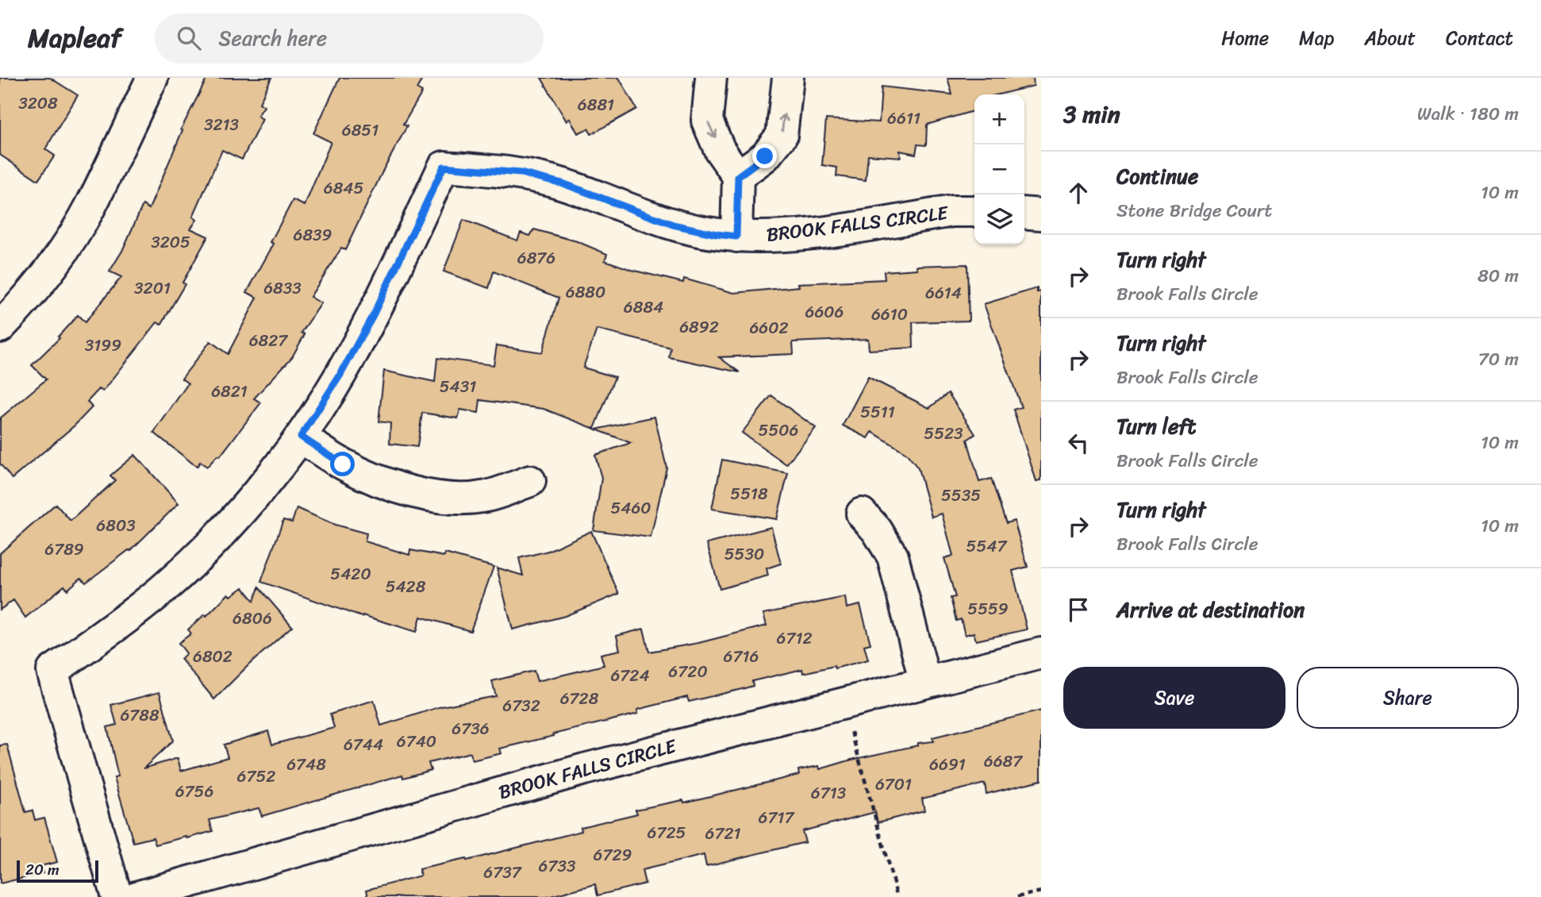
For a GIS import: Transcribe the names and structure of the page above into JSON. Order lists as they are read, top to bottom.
{
  "streets": {
    "street": ["BROOK FALLS CIRCLE"]
  },
  "house_numbers": [
    "3208",
    "6881",
    "6611",
    "3213",
    "6851",
    "6845",
    "6839",
    "3205",
    "6876",
    "3201",
    "6833",
    "6880",
    "6614",
    "6884",
    "6606",
    "6610",
    "6892",
    "6602",
    "6827",
    "3199",
    "5431",
    "6821",
    "5511",
    "5506",
    "5523",
    "5518",
    "5535",
    "5460",
    "6803",
    "5547",
    "6789",
    "5530",
    "5420",
    "5428",
    "5559",
    "6806",
    "6712",
    "6802",
    "6716",
    "6720",
    "6724",
    "6728",
    "6732",
    "6788",
    "6736",
    "6740",
    "6744",
    "6687",
    "6748",
    "6691",
    "6752",
    "6701",
    "6756",
    "6713",
    "6717",
    "6725",
    "6721",
    "6729",
    "6733",
    "6737"
  ],
  "scale_bar": "20 m",
  "page": {
    "header": "Mapleaf",
    "search": "Search here",
    "nav": [
      "Home",
      "Map",
      "About",
      "Contact"
    ],
    "heading": ["3 min", "Walk · 180 m"],
    "map_buttons": ["+", "−"],
    "list": [
      ["Continue", "Stone Bridge Court", "10 m"],
      ["Turn right", "Brook Falls Circle", "80 m"],
      ["Turn right", "Brook Falls Circle", "70 m"],
      ["Turn left", "Brook Falls Circle", "10 m"],
      ["Turn right", "Brook Falls Circle", "10 m"],
      "Arrive at destination"
    ],
    "buttons": ["Save", "Share"],
    "scale": "20 m"
  }
}
